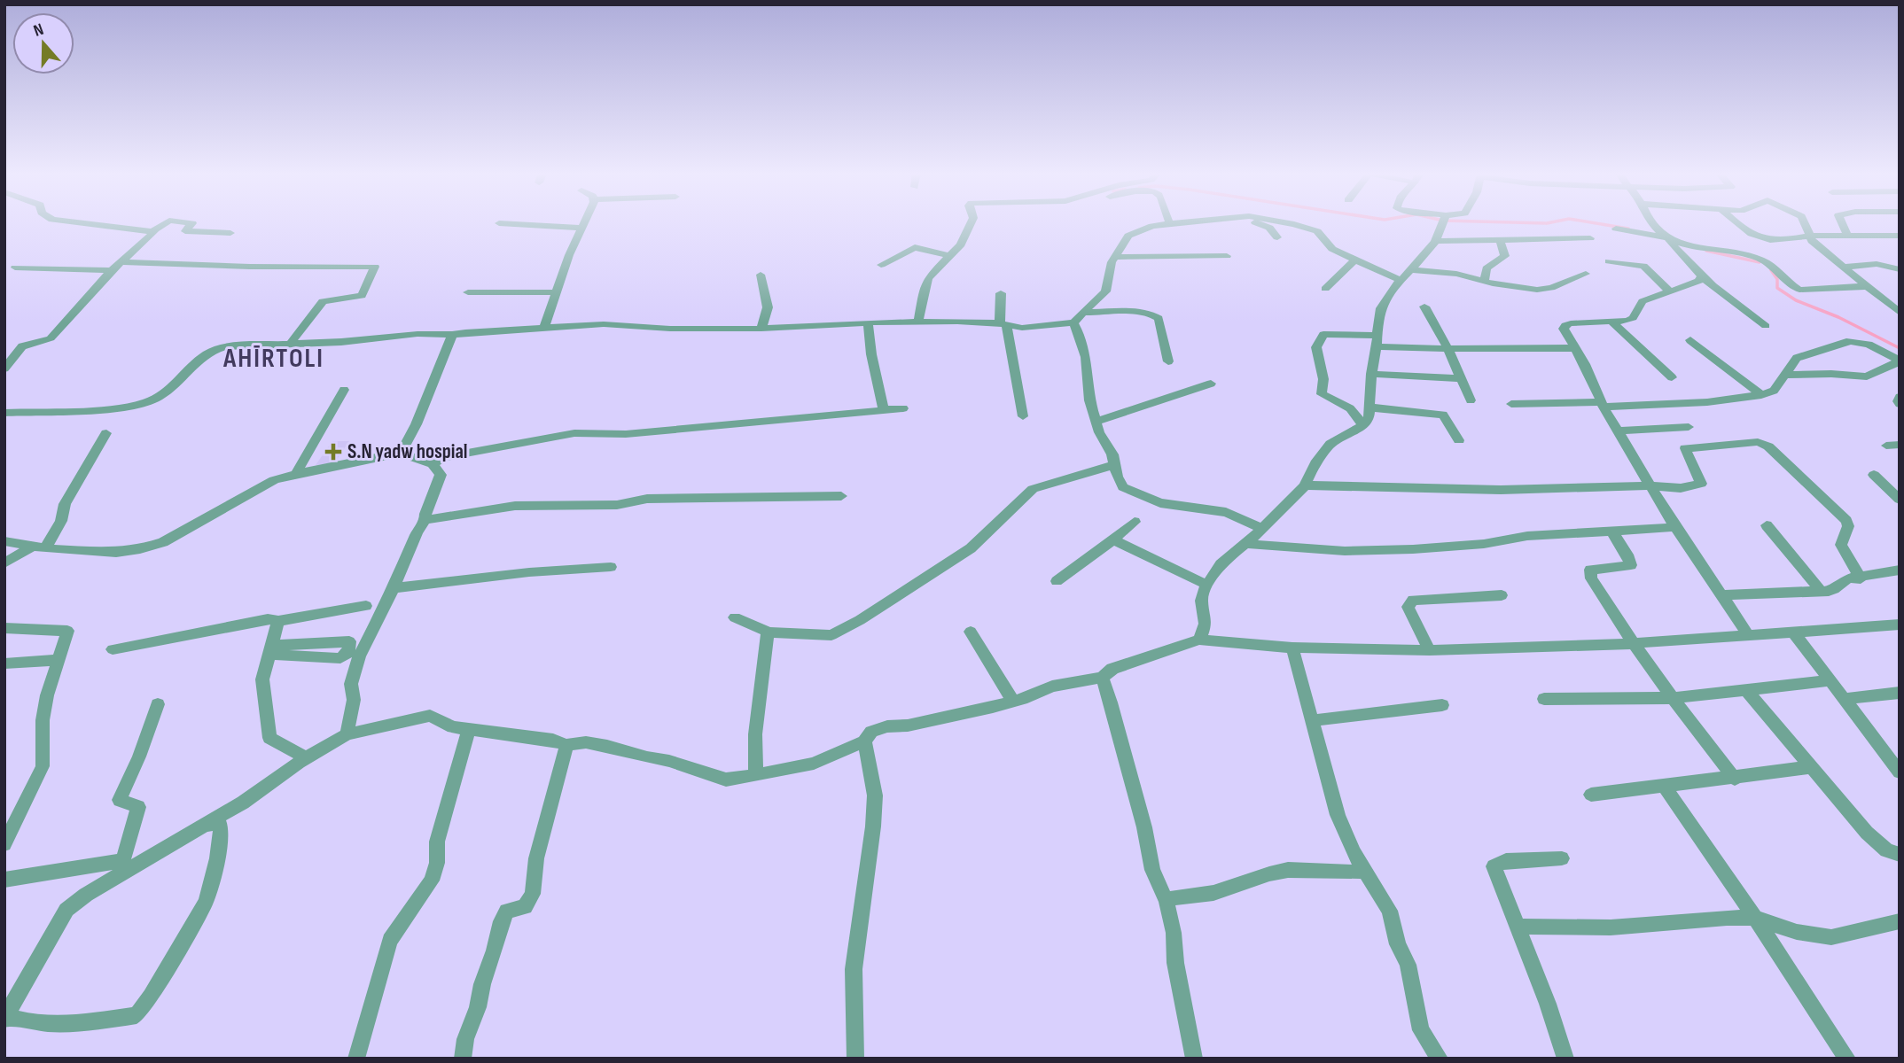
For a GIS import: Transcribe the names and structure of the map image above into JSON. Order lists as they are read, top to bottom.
{
  "districts": ["AHĪRTOLI"],
  "places": {
    "health": ["S.N yadw hospial"]
  },
  "north": "top"
}
